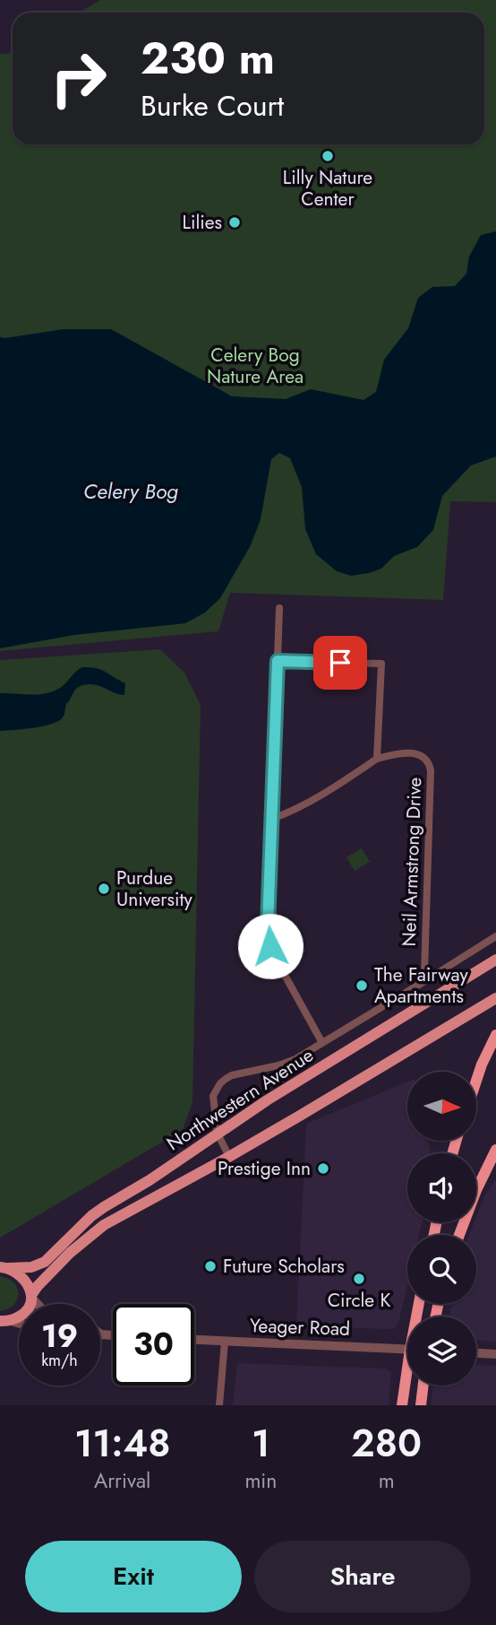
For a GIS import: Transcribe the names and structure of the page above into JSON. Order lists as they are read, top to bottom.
{
  "streets": {
    "main road": ["Northwestern Avenue"],
    "street": ["Neil Armstrong Drive", "Yeager Road"]
  },
  "water": ["Celery Bog"],
  "parks": ["Celery Bog Nature Area"],
  "places": [
    "Lilly Nature Center",
    "Lilies",
    "Purdue University",
    "The Fairway Apartments",
    "Prestige Inn",
    "Future Scholars",
    "Circle K"
  ],
  "north": "right",
  "page": {
    "turn": ["230 m", "Burke Court"],
    "speed": "19 km/h",
    "limit": "30",
    "eta": [
      "11:48",
      "Arrival",
      "1",
      "min",
      "280",
      "m"
    ],
    "buttons": ["Exit", "Share"]
  }
}
